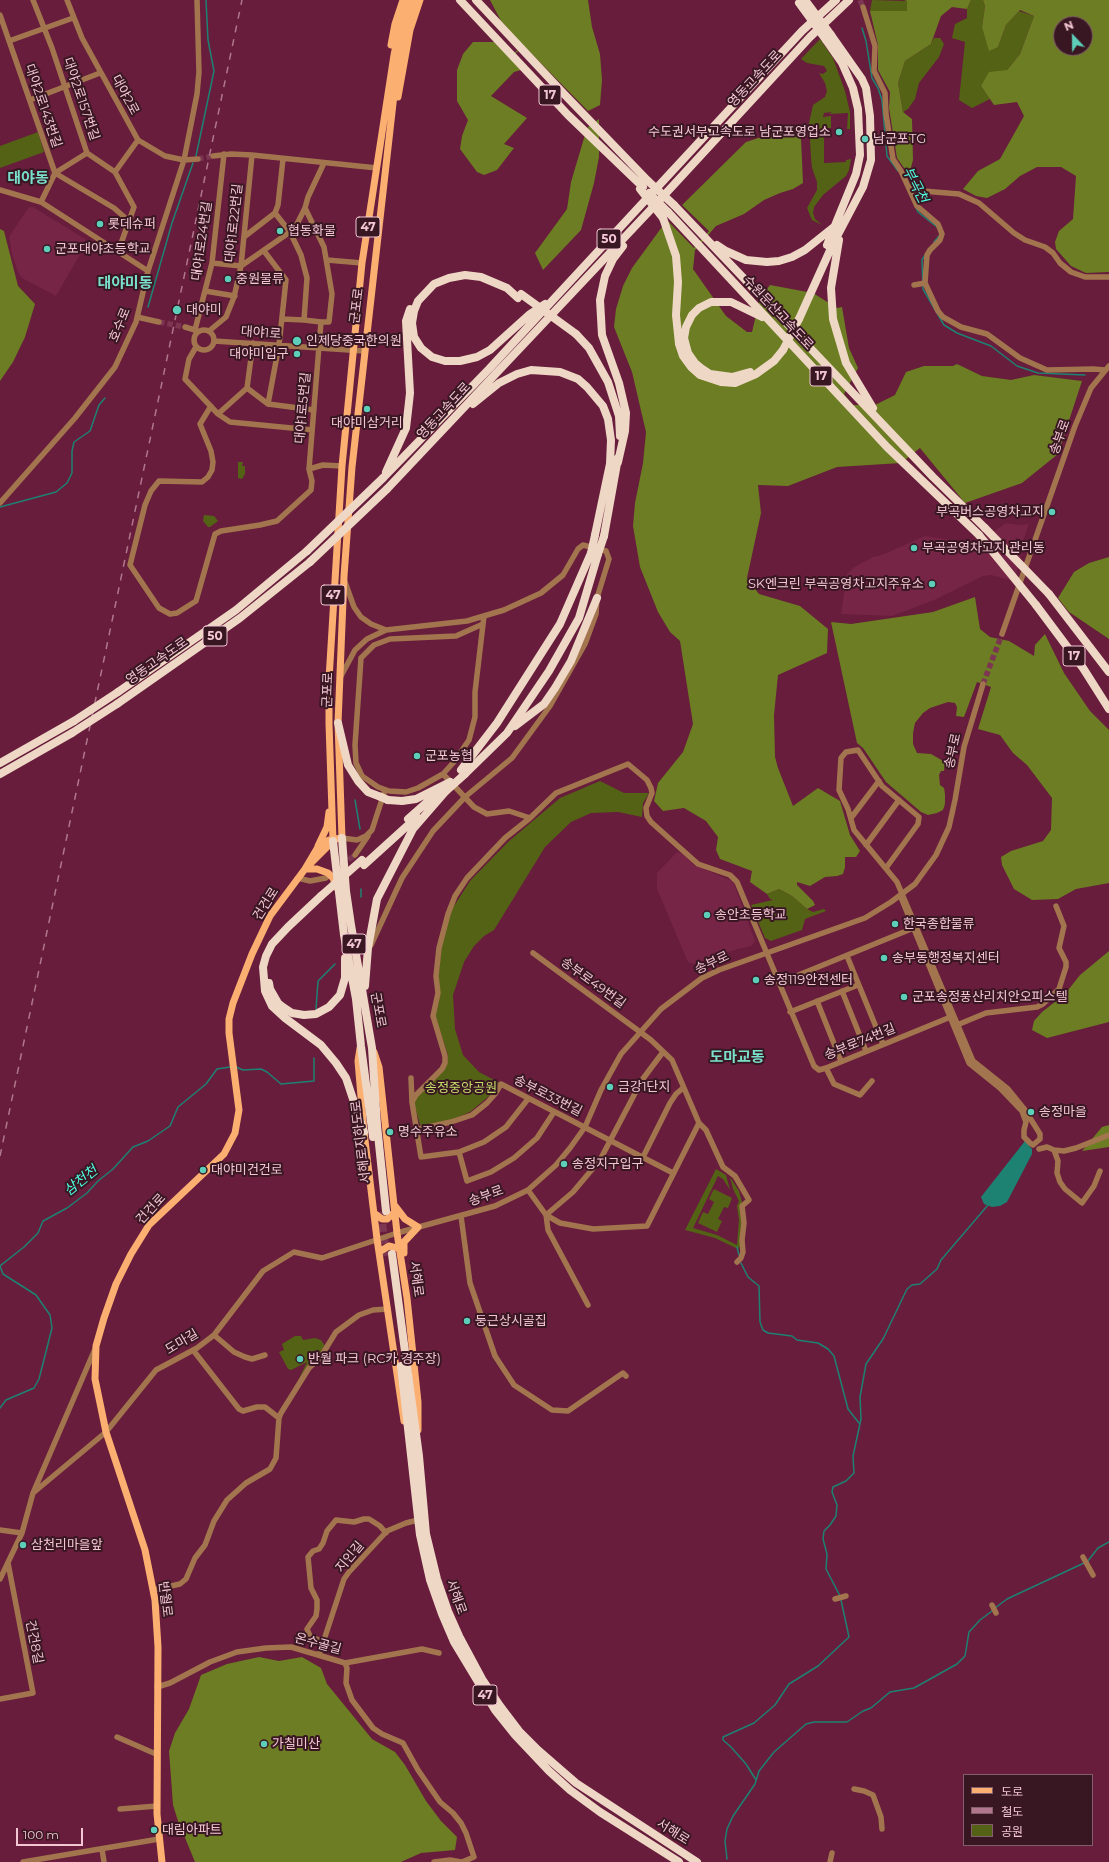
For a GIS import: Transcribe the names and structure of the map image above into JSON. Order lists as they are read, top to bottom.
{
  "streets": {
    "highway": [
      "영동고속도로",
      "17",
      "47",
      "50",
      "군포로",
      "수원문산고속도로",
      "서해로지하도로",
      "서해로"
    ],
    "main road": ["건건로", "반월로"],
    "street": [
      "대야2로",
      "대야2로157번길",
      "대야2로143번길",
      "대야1로22번길",
      "대야1로24번길",
      "호수로",
      "대야1로",
      "대야1로5번길",
      "송부로",
      "송부로49번길",
      "송부로74번길",
      "송부로33번길",
      "도마길",
      "지인길",
      "건건8길",
      "온수골길"
    ]
  },
  "crossings": [
    ["대야2로", "호수로"],
    ["대야1로22번길", "대야1로24번길"],
    ["대야1로22번길", "대야1로"],
    ["47", "서해로"],
    ["대야1로24번길", "대야1로"],
    ["군포로", "대야1로"],
    ["군포로", "송부로"],
    ["군포로", "건건로"],
    ["군포로", "서해로지하도로"],
    ["군포로", "서해로"],
    ["군포로", "도마길"],
    ["대야1로", "대야1로5번길"],
    ["송부로", "송부로49번길"],
    ["송부로", "송부로74번길"],
    ["송부로", "송부로33번길"],
    ["송부로", "서해로"],
    ["송부로", "도마길"],
    ["건건로", "도마길"],
    ["건건로", "반월로"],
    ["건건로", "건건8길"],
    ["서해로", "도마길"],
    ["서해로", "지인길"],
    ["도마길", "반월로"],
    ["지인길", "온수골길"],
    ["반월로", "온수골길"]
  ],
  "districts": ["대야동", "대야미동", "도마교동"],
  "water": ["부곡천", "삼천천"],
  "parks": ["송정중앙공원"],
  "places": [
    "수도권서부고속도로 남군포영업소",
    "남군포TG",
    "롯데슈퍼",
    "협동화물",
    "군포대야초등학교",
    "중원물류",
    "대야미",
    "인제당중국한의원",
    "대야미입구",
    "대야미삼거리",
    "부곡버스공영차고지",
    "부곡공영차고지 관리동",
    "SK엔크린 부곡공영차고지주유소",
    "군포농협",
    "송안초등학교",
    "한국종합물류",
    "송부동행정복지센터",
    "송정119안전센터",
    "군포송정풍산리치안오피스텔",
    "금강1단지",
    "송정마을",
    "명수주유소",
    "송정지구입구",
    "대야미건건로",
    "둥근상시골집",
    "반월 파크 (RC카 경주장)",
    "삼천리마을앞",
    "가칠미산",
    "대림아파트"
  ],
  "legend": ["도로", "철도", "공원"],
  "scale_bar": "100 m",
  "north": "top"
}
